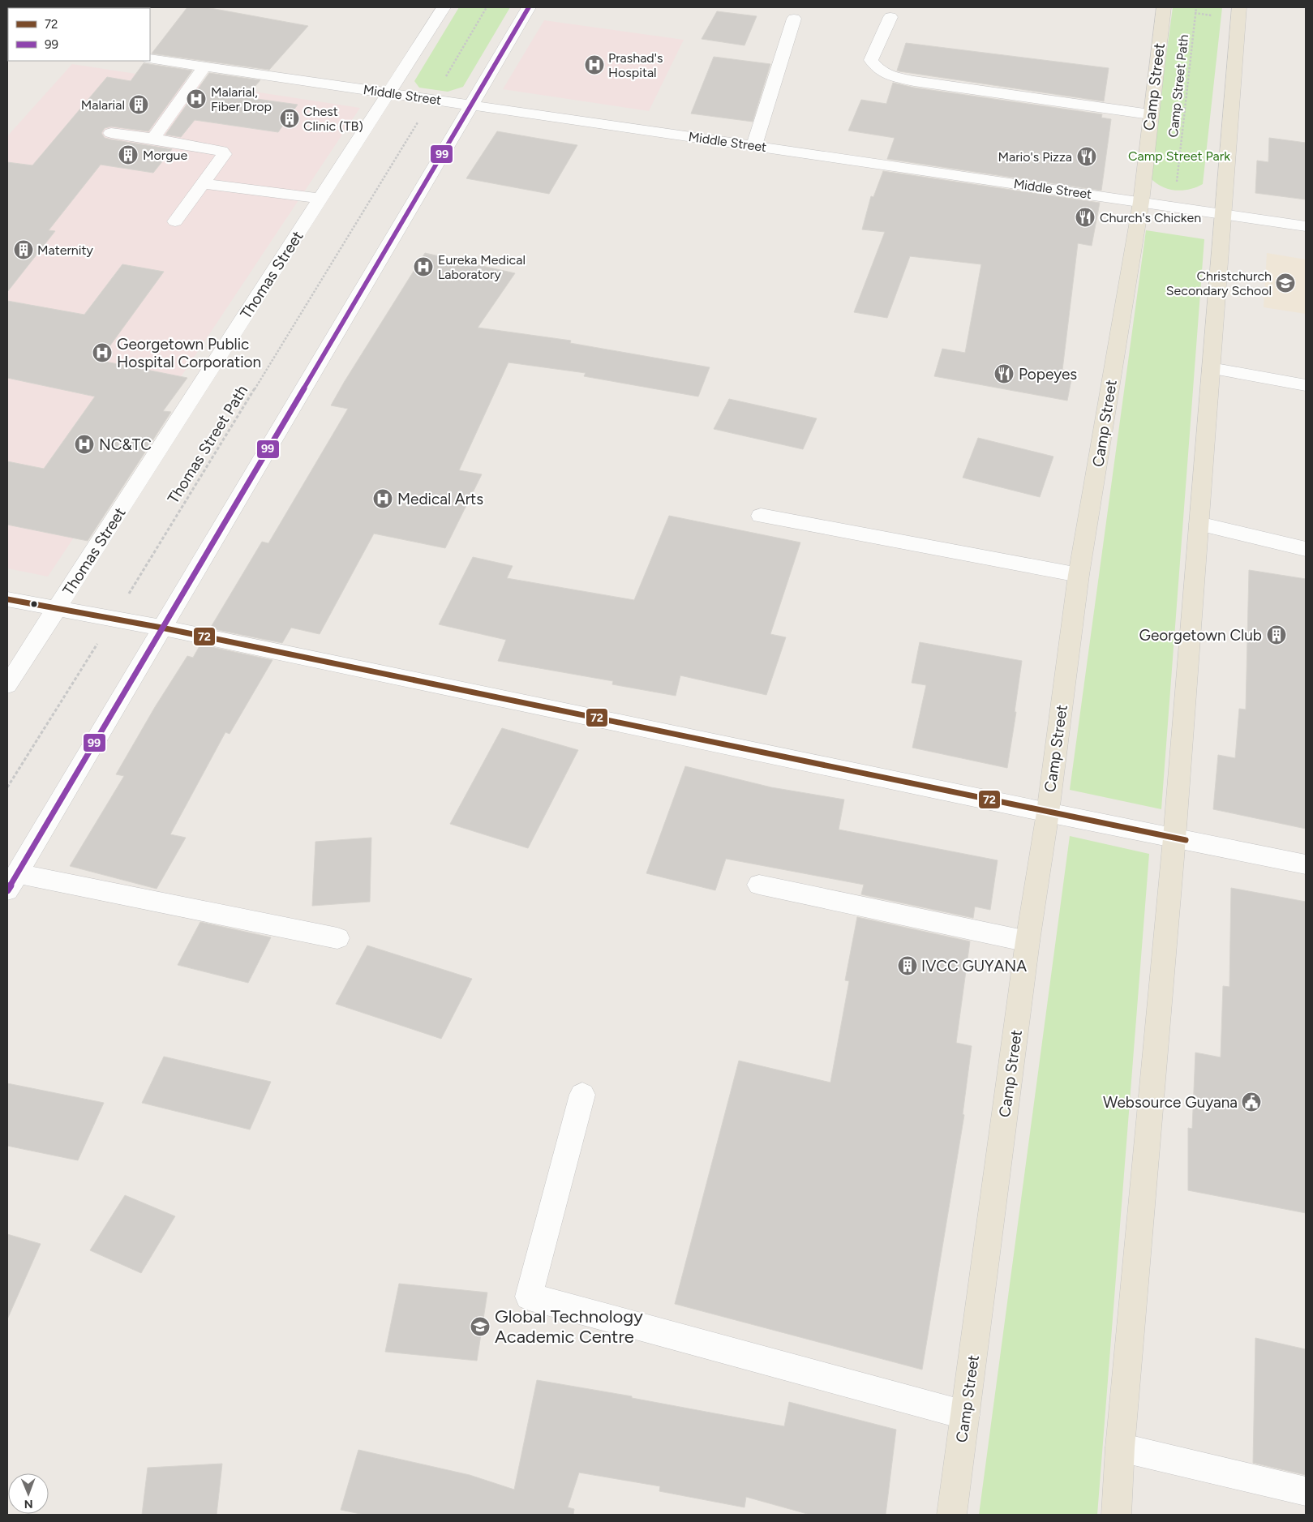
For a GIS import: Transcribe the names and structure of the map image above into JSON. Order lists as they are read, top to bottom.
{
  "streets": {
    "main road": ["Camp Street"],
    "street": ["Middle Street", "Thomas Street"],
    "path": ["Camp Street Path", "Thomas Street Path"]
  },
  "crossings": [
    ["Camp Street", "Middle Street"],
    ["Middle Street", "Thomas Street"],
    ["Middle Street", "Thomas Street Path"]
  ],
  "parks": ["Camp Street Park"],
  "places": {
    "hospital": [
      "Prashad's Hospital",
      "Malarial, Fiber Drop",
      "Eureka Medical Laboratory",
      "Georgetown Public Hospital Corporation",
      "NC&TC",
      "Medical Arts"
    ],
    "building": [
      "Malarial",
      "Chest Clinic (TB)",
      "Morgue",
      "Maternity",
      "Georgetown Club",
      "IVCC GUYANA"
    ],
    "restaurant": ["Mario's Pizza", "Church's Chicken", "Popeyes"],
    "school or university": ["Christchurch Secondary School", "Global Technology Academic Centre"],
    "public building": ["Websource Guyana"]
  },
  "lines": ["transit line 99", "transit line 72"],
  "legend": ["72", "99"],
  "north": "bottom"
}
